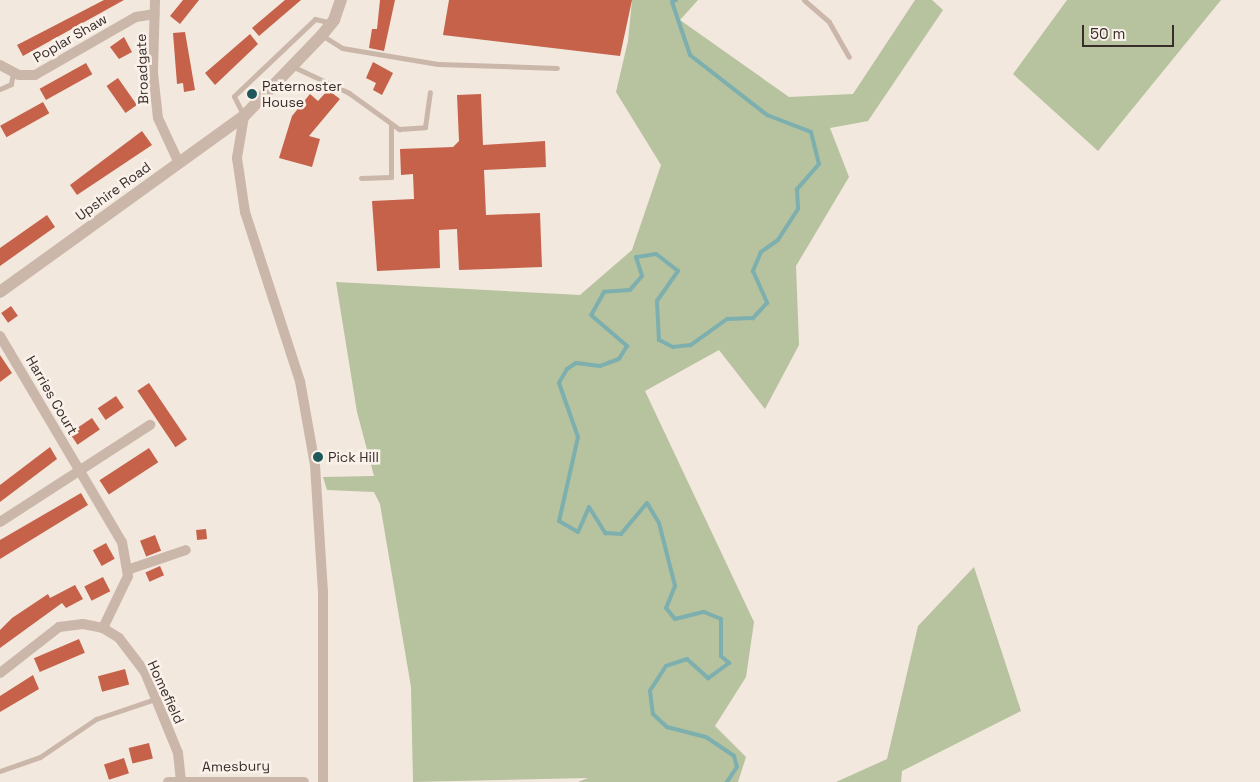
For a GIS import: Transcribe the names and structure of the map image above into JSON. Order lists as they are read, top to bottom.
{
  "streets": {
    "street": [
      "Poplar Shaw",
      "Broadgate",
      "Upshire Road",
      "Harries Court",
      "Homefield",
      "Amesbury"
    ]
  },
  "crossings": [
    ["Poplar Shaw", "Broadgate"],
    ["Broadgate", "Upshire Road"],
    ["Harries Court", "Homefield"],
    ["Homefield", "Amesbury"]
  ],
  "places": ["Paternoster House", "Pick Hill"],
  "scale_bar": "50 m"
}
